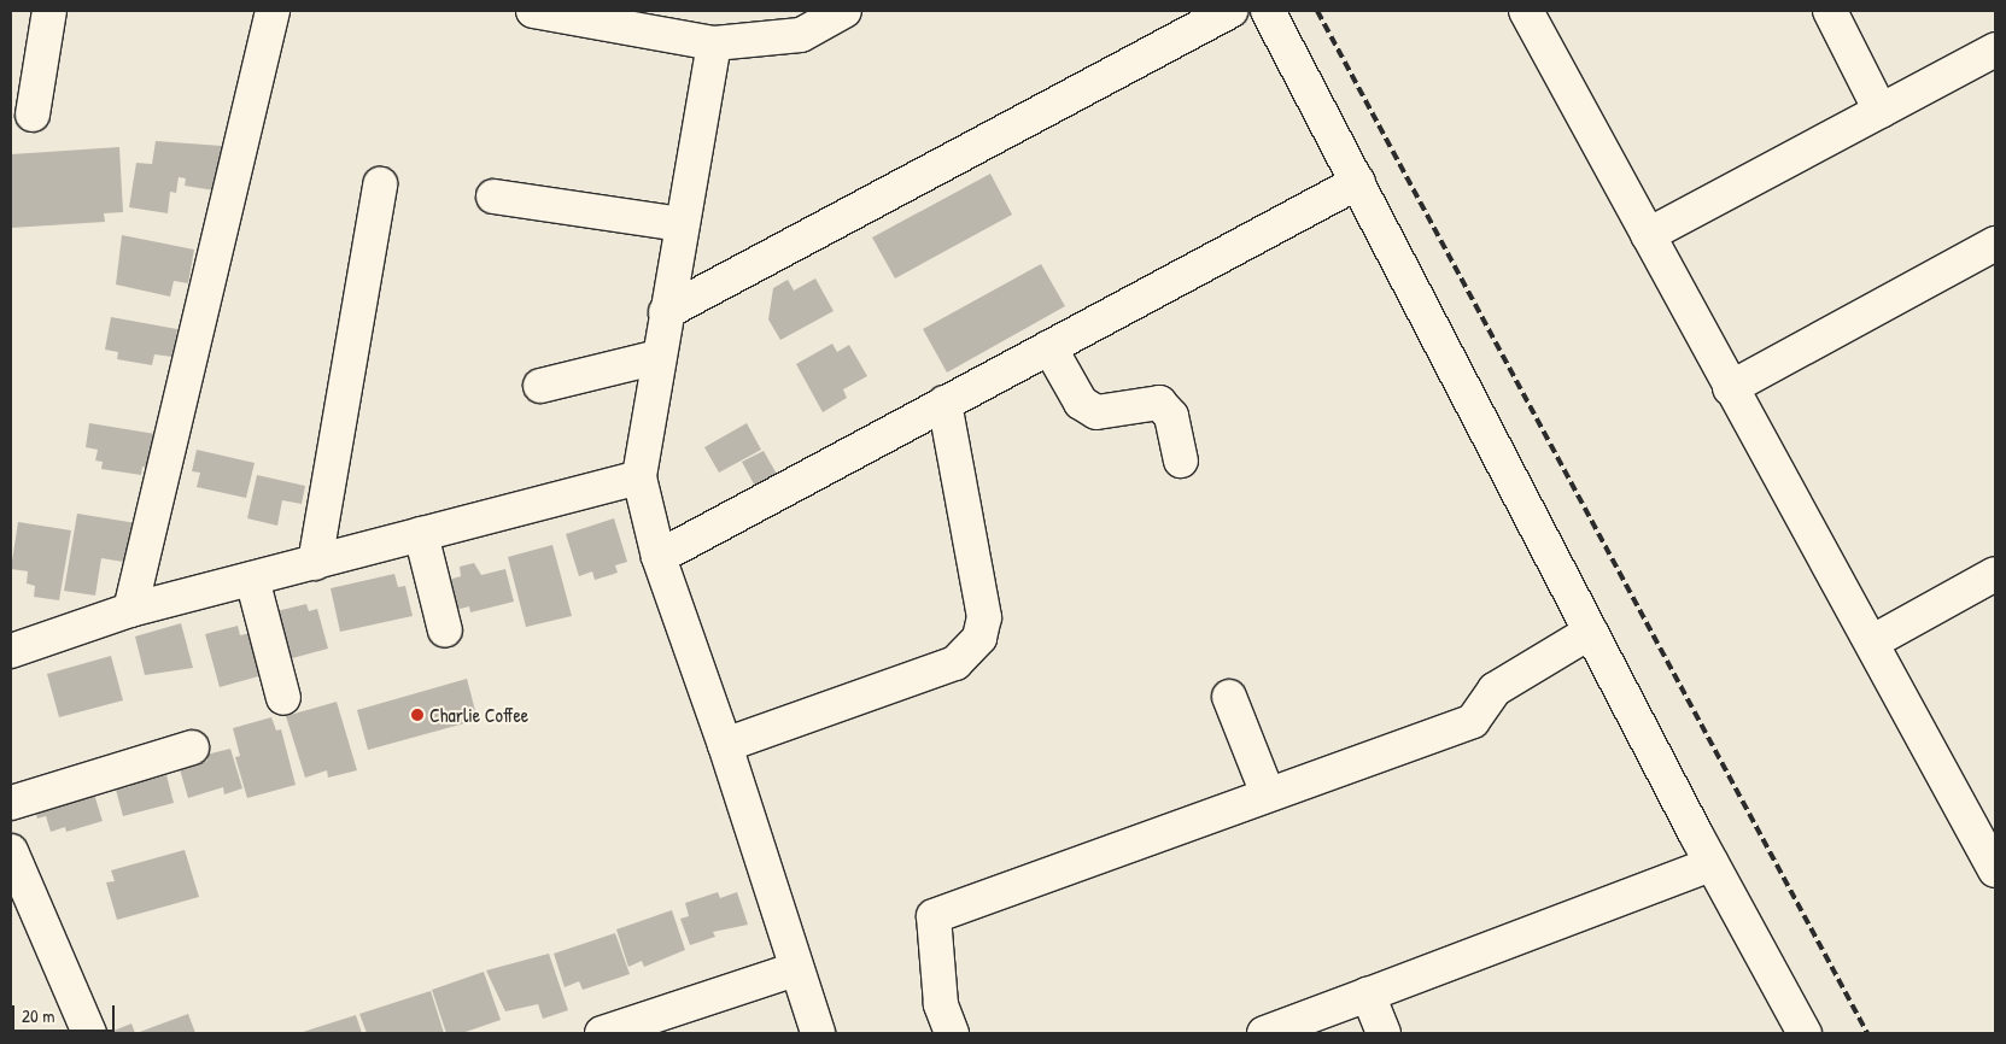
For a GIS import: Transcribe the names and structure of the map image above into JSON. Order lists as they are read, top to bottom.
{
  "places": ["Charlie Coffee"],
  "scale_bar": "20 m"
}
